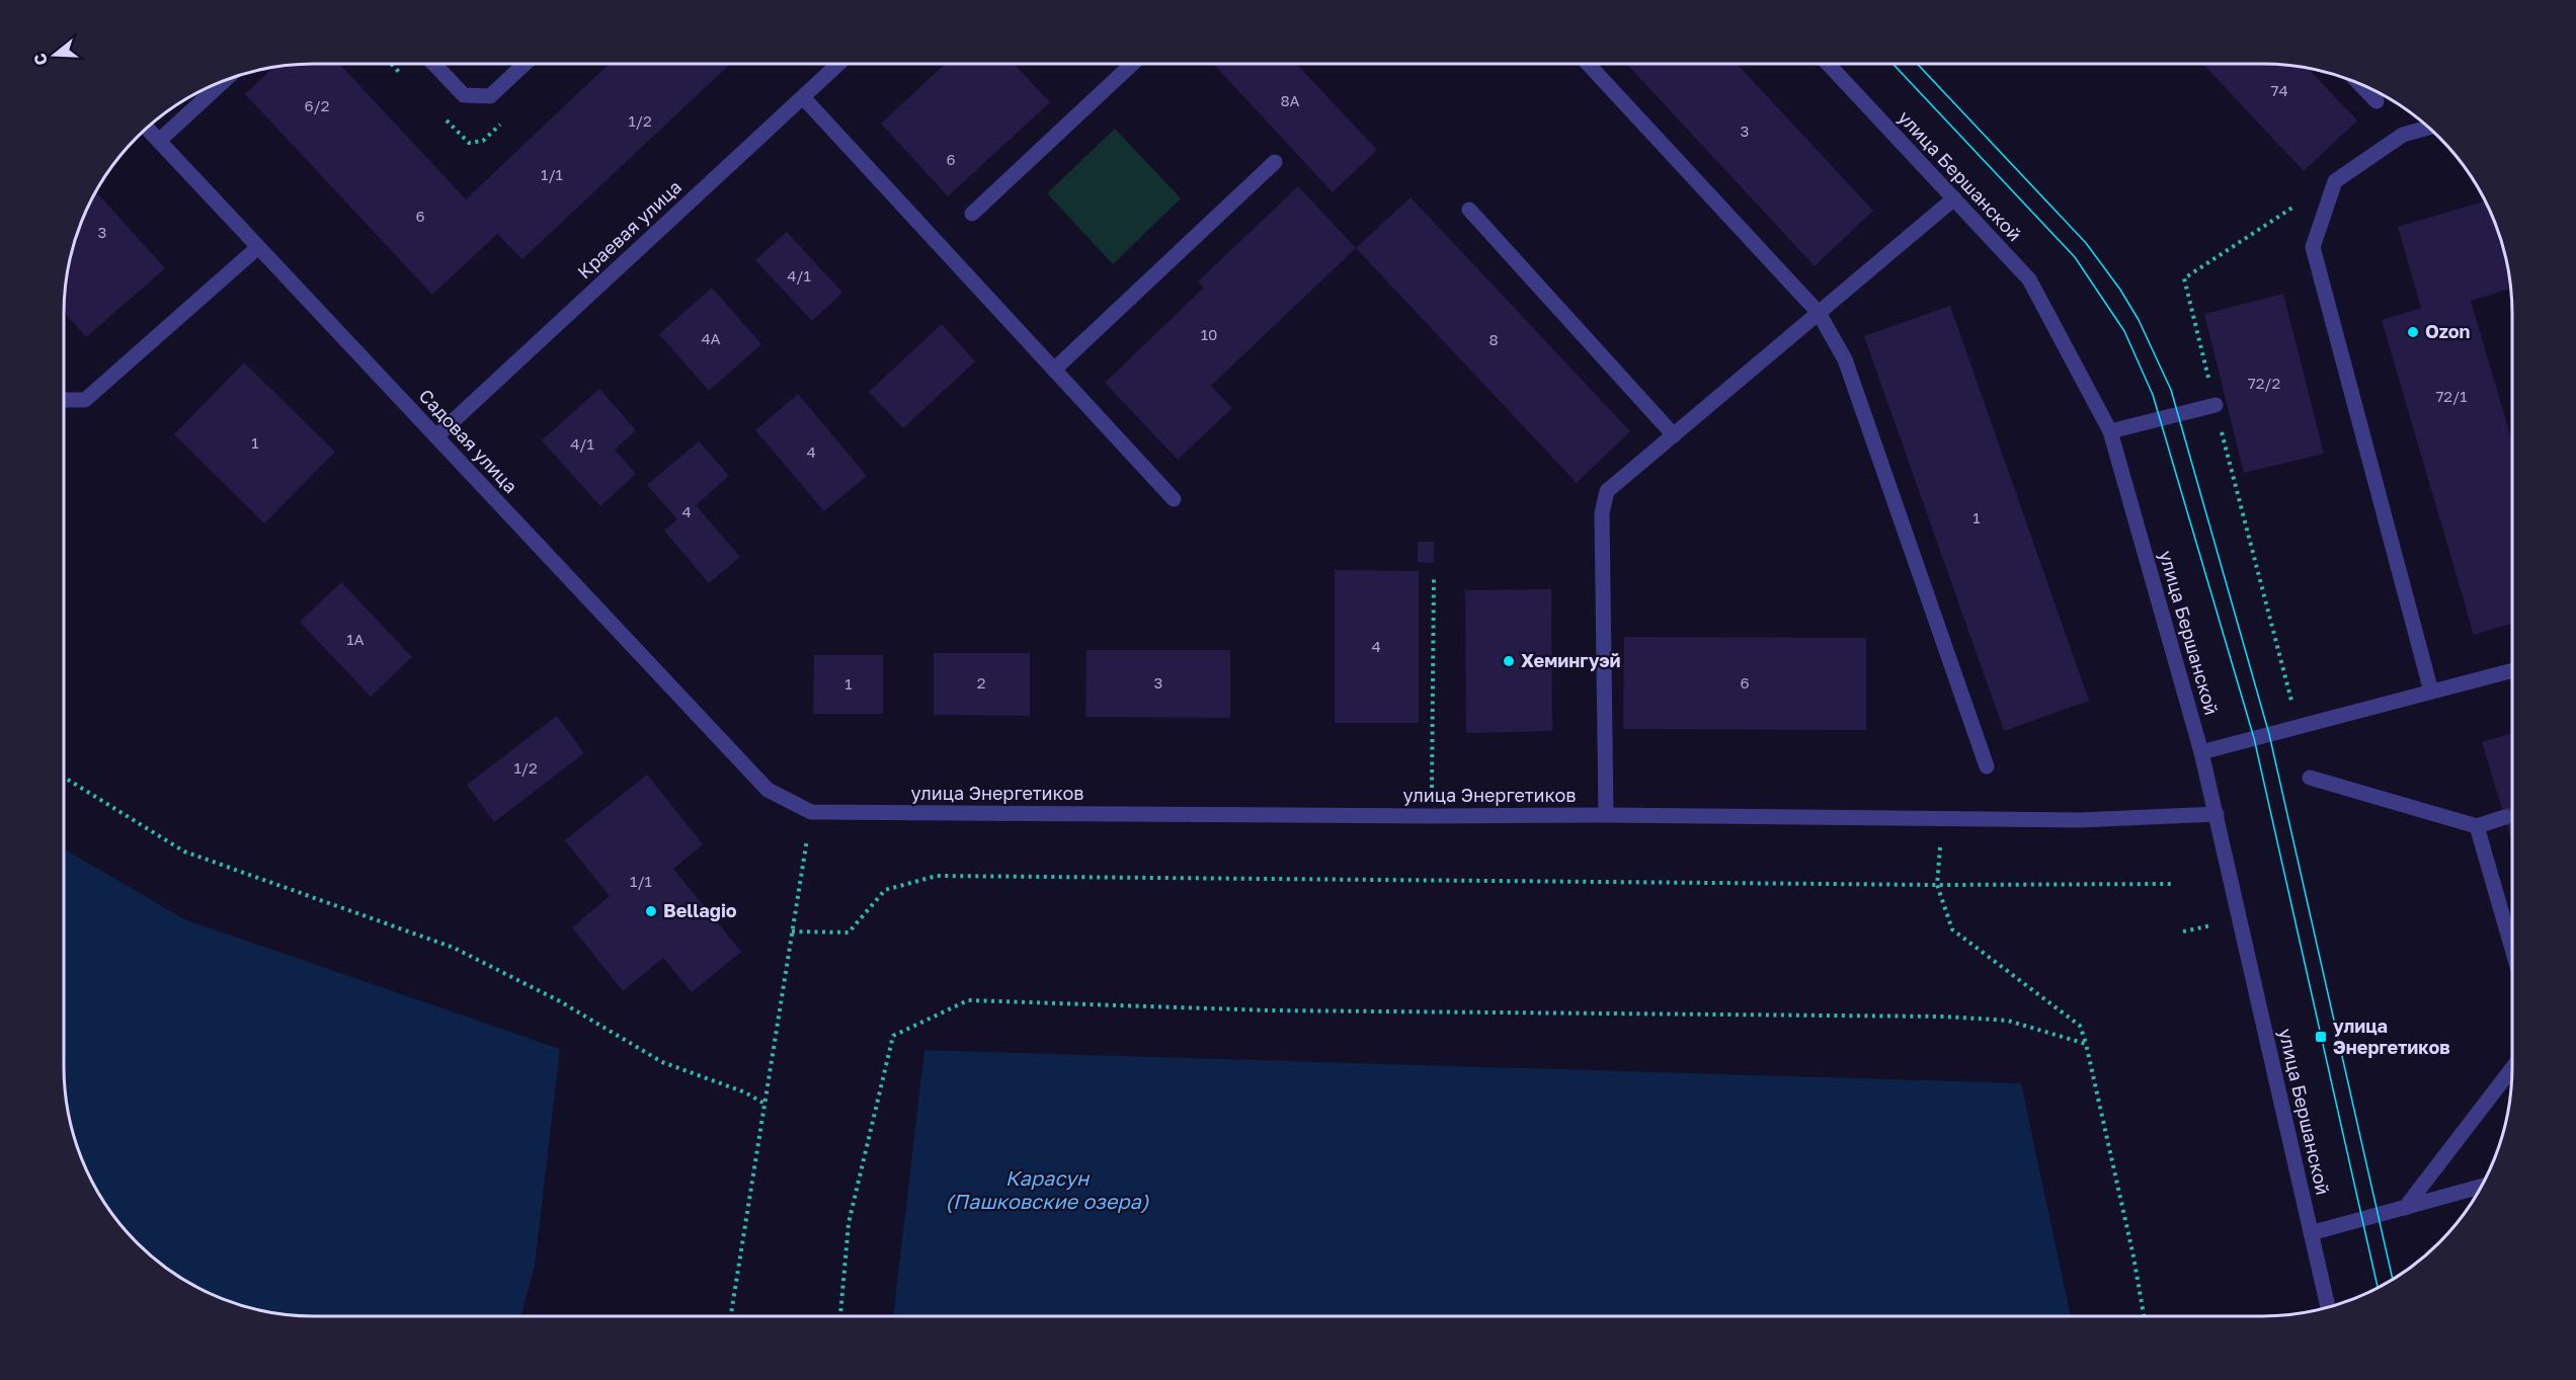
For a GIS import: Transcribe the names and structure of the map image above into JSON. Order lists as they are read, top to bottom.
{
  "streets": {
    "street": [
      "улица Бершанской",
      "Краевая улица",
      "Садовая улица",
      "улица Энергетиков"
    ]
  },
  "crossings": [
    ["улица Бершанской", "улица Энергетиков"],
    ["Краевая улица", "Садовая улица"],
    ["Садовая улица", "улица Энергетиков"]
  ],
  "water": ["Карасун (Пашковские озера)"],
  "places": {
    "other": ["Ozon", "Хемингуэй", "Bellagio"],
    "transit": ["улица Энергетиков"]
  },
  "house_numbers": [
    "74",
    "8А",
    "6/2",
    "1/2",
    "3",
    "6",
    "1/1",
    "6",
    "3",
    "4/1",
    "10",
    "4А",
    "8",
    "72/2",
    "72/1",
    "1",
    "4/1",
    "4",
    "4",
    "1",
    "1А",
    "4",
    "2",
    "3",
    "6",
    "1",
    "1/2",
    "1/1"
  ],
  "north": "left"
}
